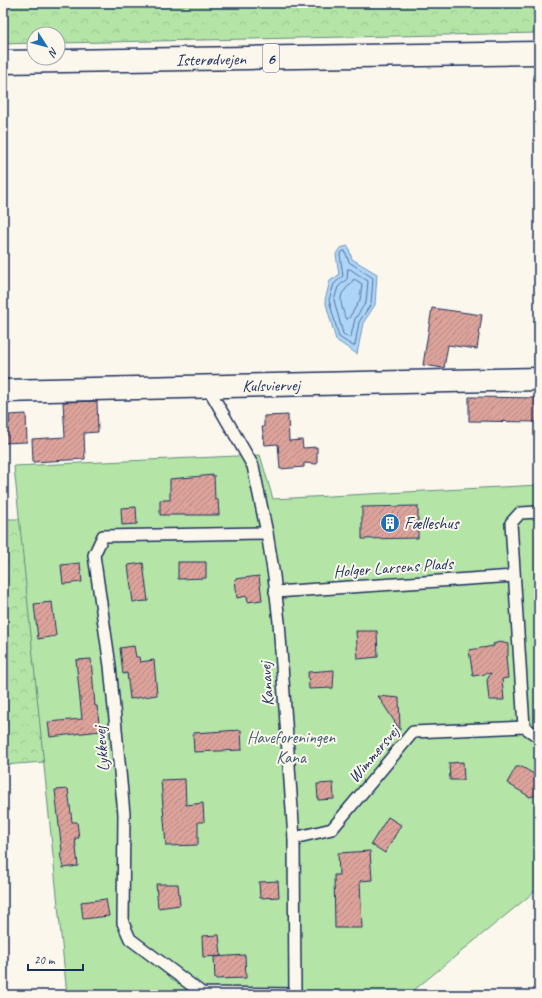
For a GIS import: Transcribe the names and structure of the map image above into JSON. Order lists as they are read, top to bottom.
{
  "streets": {
    "main road": ["6", "Isterødvejen", "Kulsviervej"],
    "lane": [
      "Holger Larsens Plads",
      "Kanavej",
      "Lykkevej",
      "Wimmersvej"
    ]
  },
  "crossings": [
    ["Kulsviervej", "Kanavej"],
    ["Holger Larsens Plads", "Kanavej"],
    ["Kanavej", "Lykkevej"],
    ["Kanavej", "Wimmersvej"]
  ],
  "parks": ["Haveforeningen Kana"],
  "places": {
    "building": ["Fælleshus"]
  },
  "scale_bar": "20 m",
  "north": "bottom right"
}
